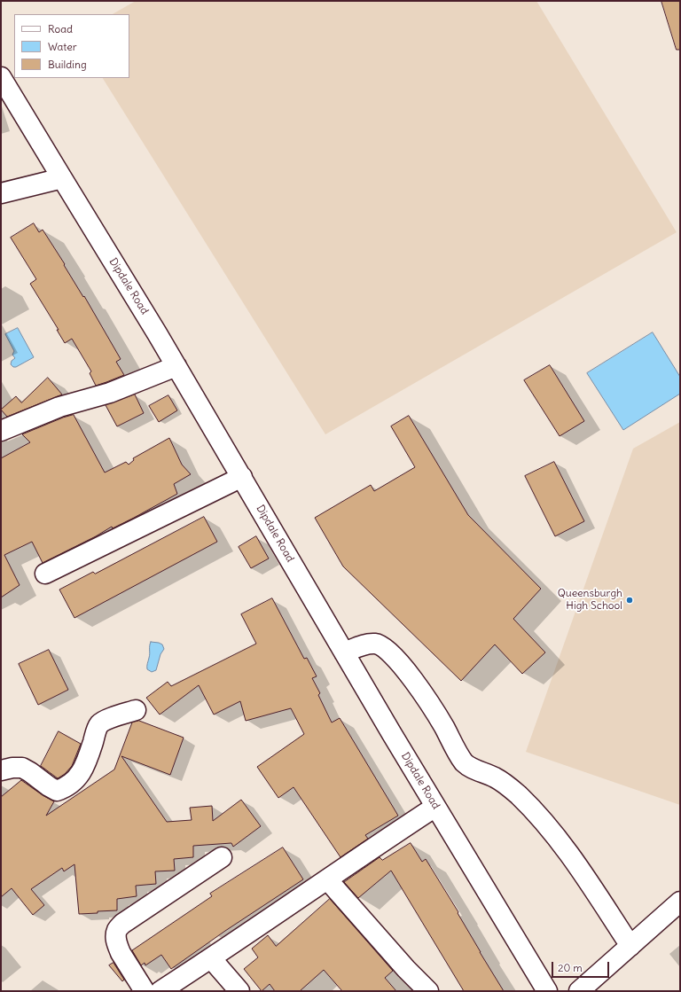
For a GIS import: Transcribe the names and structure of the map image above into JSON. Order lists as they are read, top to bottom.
{
  "streets": {
    "street": ["Dipdale Road"]
  },
  "places": ["Queensburgh High School"],
  "legend": ["Road", "Water", "Building"],
  "scale_bar": "20 m"
}
